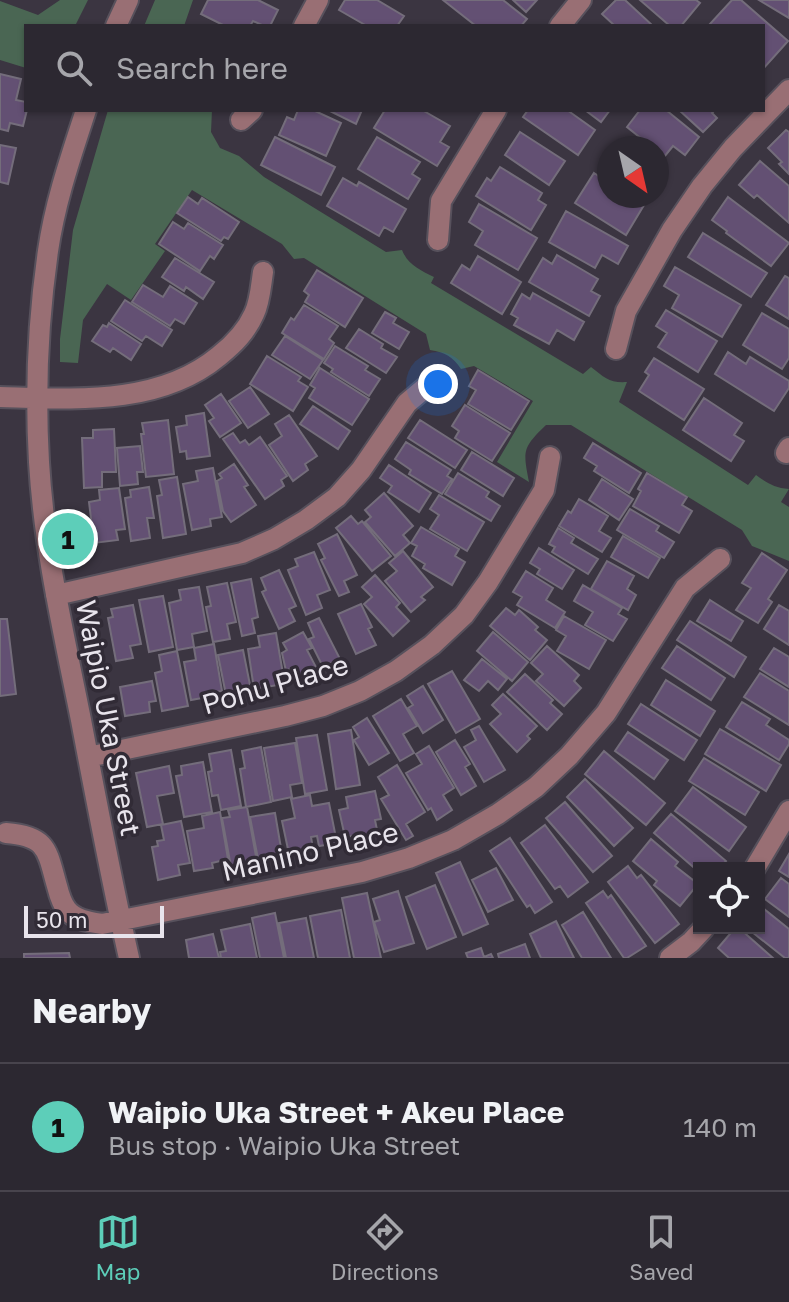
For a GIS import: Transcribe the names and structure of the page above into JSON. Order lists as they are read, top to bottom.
{
  "streets": {
    "street": ["Pohu Place", "Waipio Uka Street", "Manino Place"]
  },
  "crossings": [
    ["Pohu Place", "Waipio Uka Street"],
    ["Waipio Uka Street", "Manino Place"]
  ],
  "scale_bar": "50 m",
  "north": "bottom right",
  "page": {
    "search": "Search here",
    "pins": "1",
    "scale": "50 m",
    "heading": "Nearby",
    "list": [
      {
        "mark": "1",
        "name": "Waipio Uka Street + Akeu Place",
        "note": "Bus stop · Waipio Uka Street",
        "value": "140 m"
      }
    ],
    "nav": ["Map", "Directions", "Saved"]
  }
}
